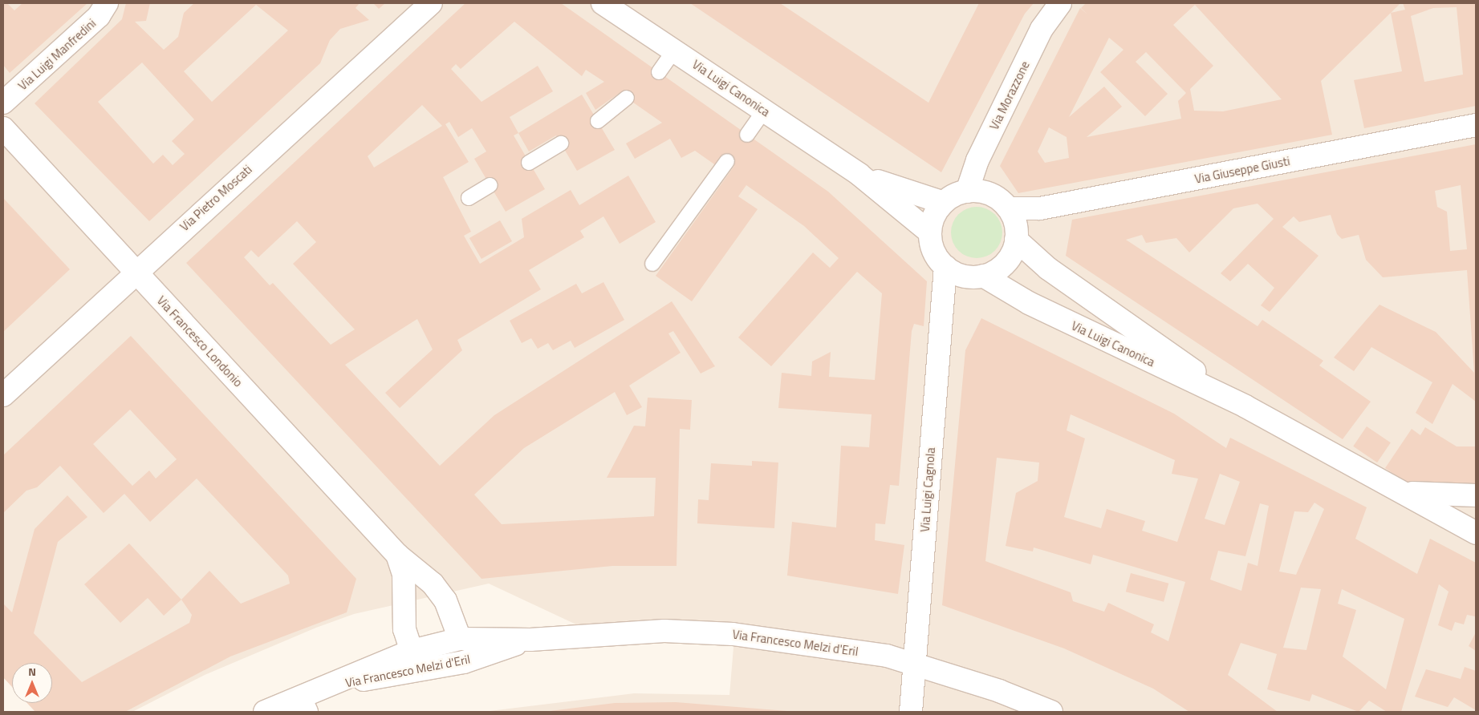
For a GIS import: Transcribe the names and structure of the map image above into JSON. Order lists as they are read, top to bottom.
{
  "streets": {
    "street": [
      "Via Luigi Manfredini",
      "Via Luigi Canonica",
      "Via Morazzone",
      "Via Giuseppe Giusti",
      "Via Pietro Moscati",
      "Via Francesco Londonio",
      "Via Luigi Cagnola",
      "Via Francesco Melzi d'Eril"
    ]
  },
  "crossings": [
    ["Via Luigi Canonica", "Via Morazzone"],
    ["Via Luigi Canonica", "Via Giuseppe Giusti"],
    ["Via Luigi Canonica", "Via Luigi Cagnola"],
    ["Via Morazzone", "Via Giuseppe Giusti"],
    ["Via Morazzone", "Via Luigi Cagnola"],
    ["Via Giuseppe Giusti", "Via Luigi Cagnola"],
    ["Via Pietro Moscati", "Via Francesco Londonio"],
    ["Via Francesco Londonio", "Via Francesco Melzi d'Eril"],
    ["Via Luigi Cagnola", "Via Francesco Melzi d'Eril"]
  ],
  "north": "top"
}
